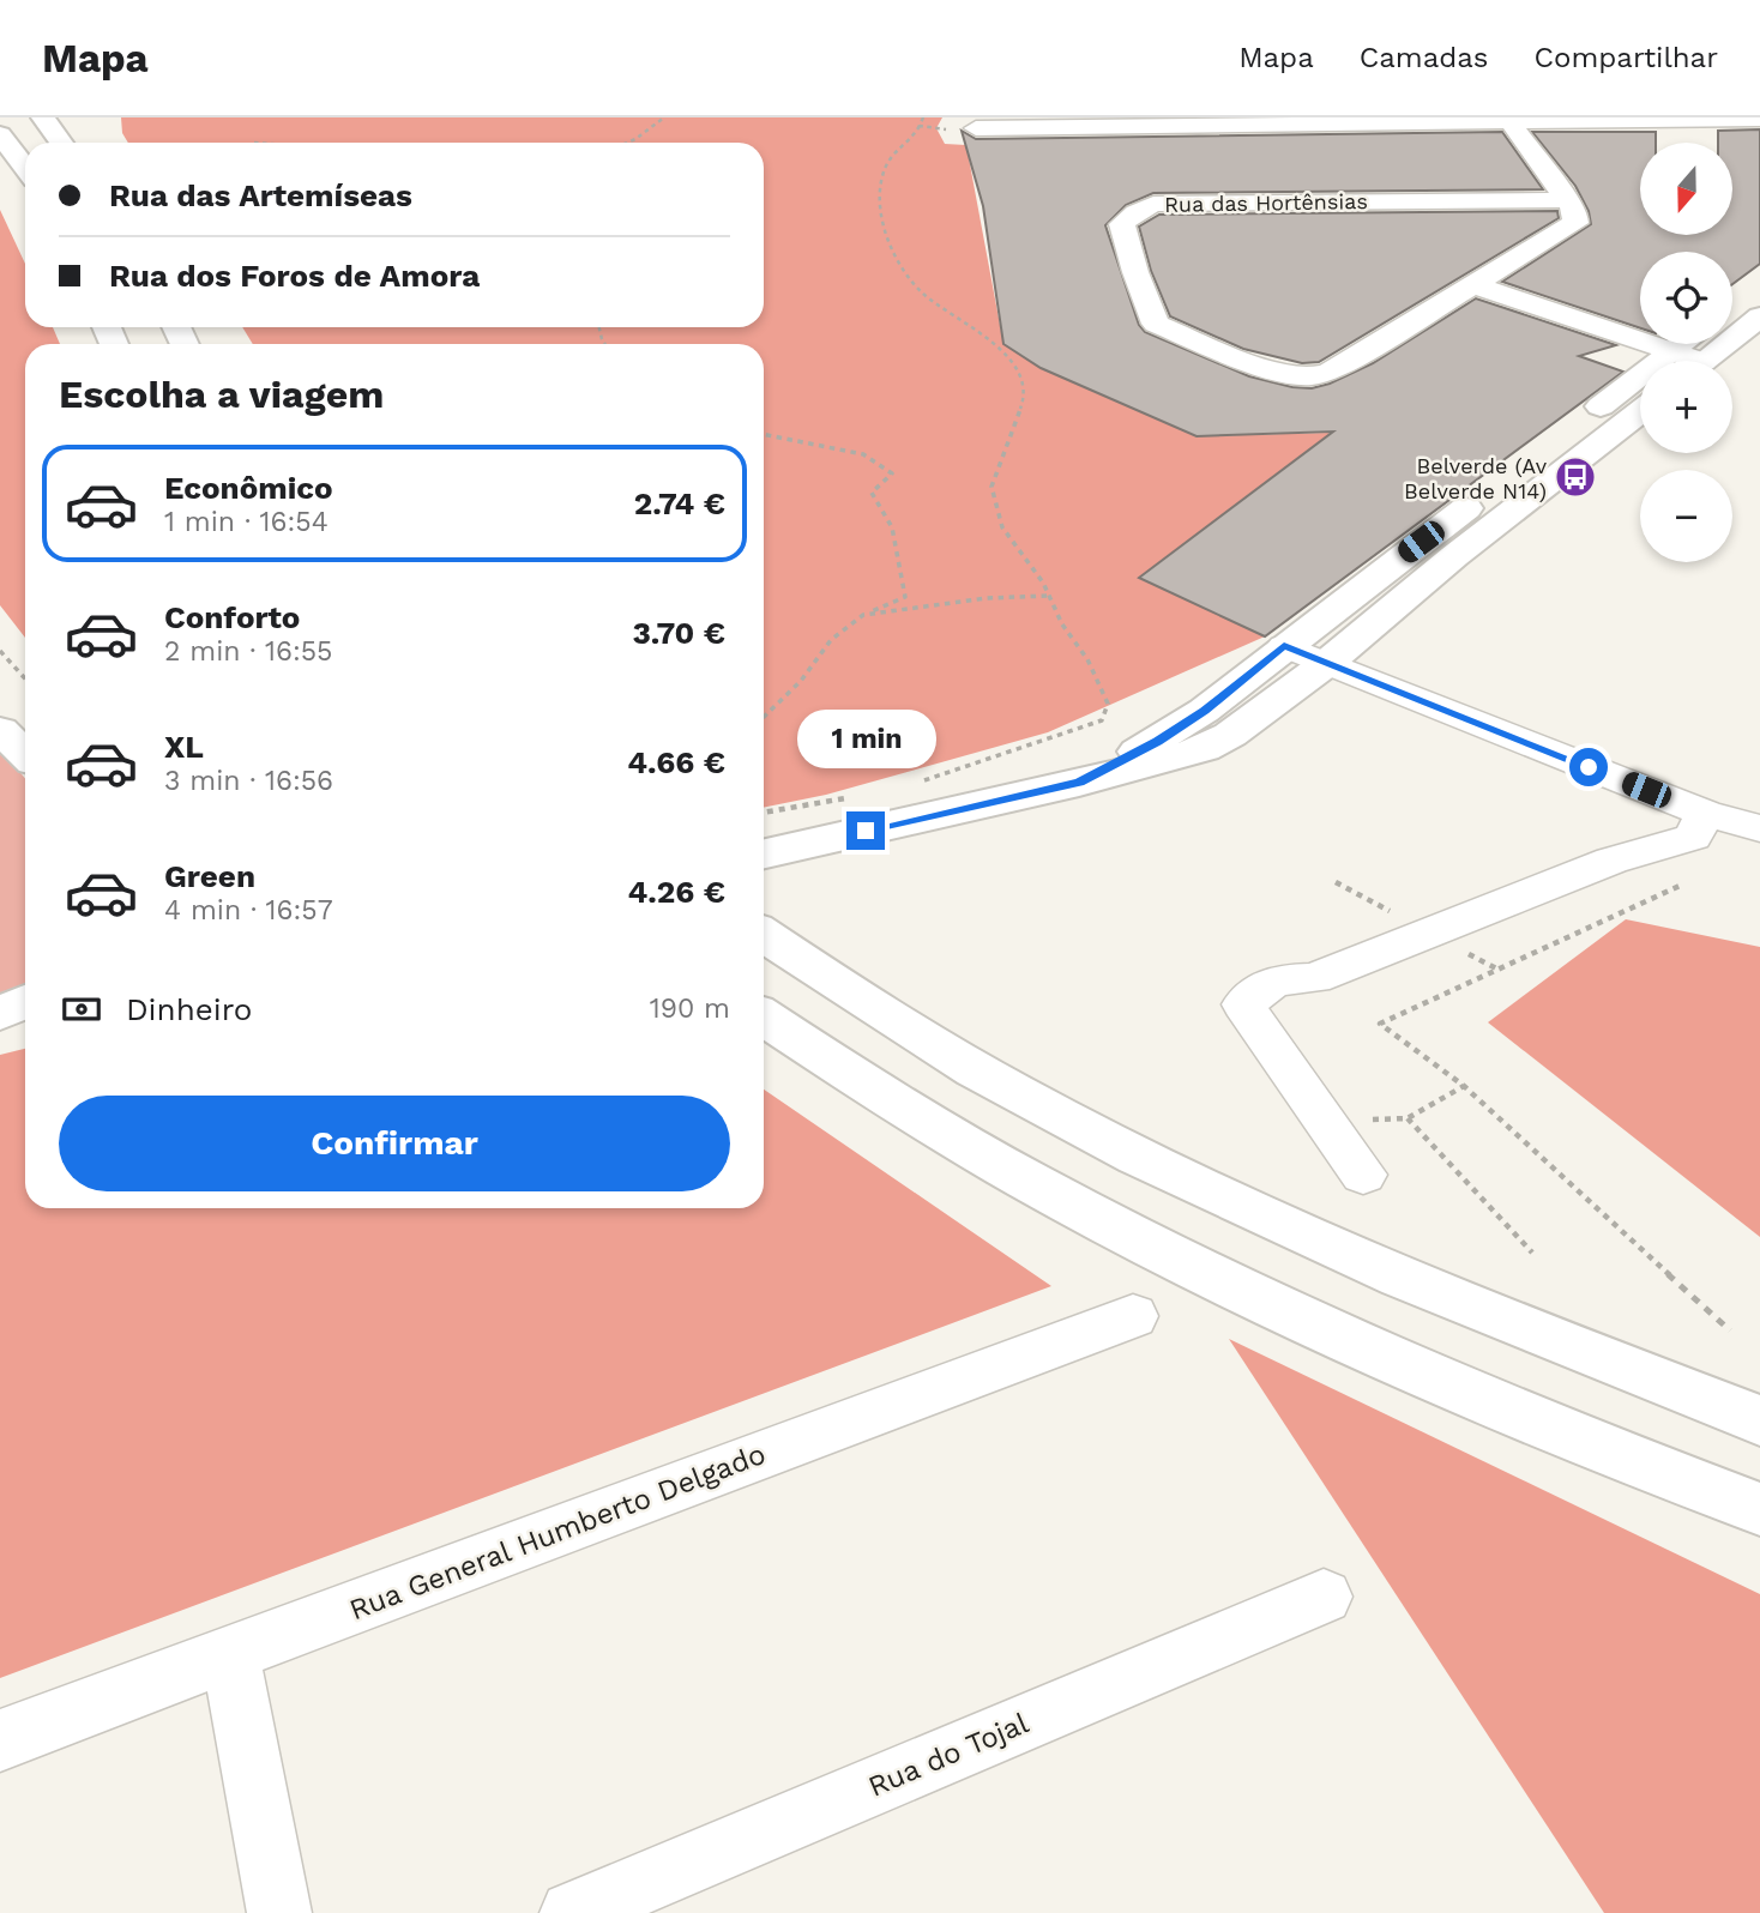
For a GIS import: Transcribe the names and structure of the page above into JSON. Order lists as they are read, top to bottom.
{
  "streets": {
    "street": ["Rua das Hortênsias", "Rua General Humberto Delgado", "Rua do Tojal"]
  },
  "places": {
    "bus stop": ["Belverde (Av Belverde N14)"]
  },
  "north": "bottom",
  "page": {
    "header": "Mapa",
    "nav": ["Mapa", "Camadas", "Compartilhar"],
    "map_buttons": ["+", "−"],
    "banner": ["Rua das Artemíseas", "Rua dos Foros de Amora"],
    "heading": "Escolha a viagem",
    "list": [
      {
        "name": "Econômico",
        "note": "1 min · 16:54",
        "value": "2.74 €"
      },
      {
        "name": "Conforto",
        "note": "2 min · 16:55",
        "value": "3.70 €"
      },
      {
        "name": "XL",
        "note": "3 min · 16:56",
        "value": "4.66 €"
      },
      {
        "name": "Green",
        "note": "4 min · 16:57",
        "value": "4.26 €"
      }
    ],
    "bubble": "1 min",
    "pay": ["Dinheiro", "190 m"],
    "buttons": "Confirmar"
  }
}
